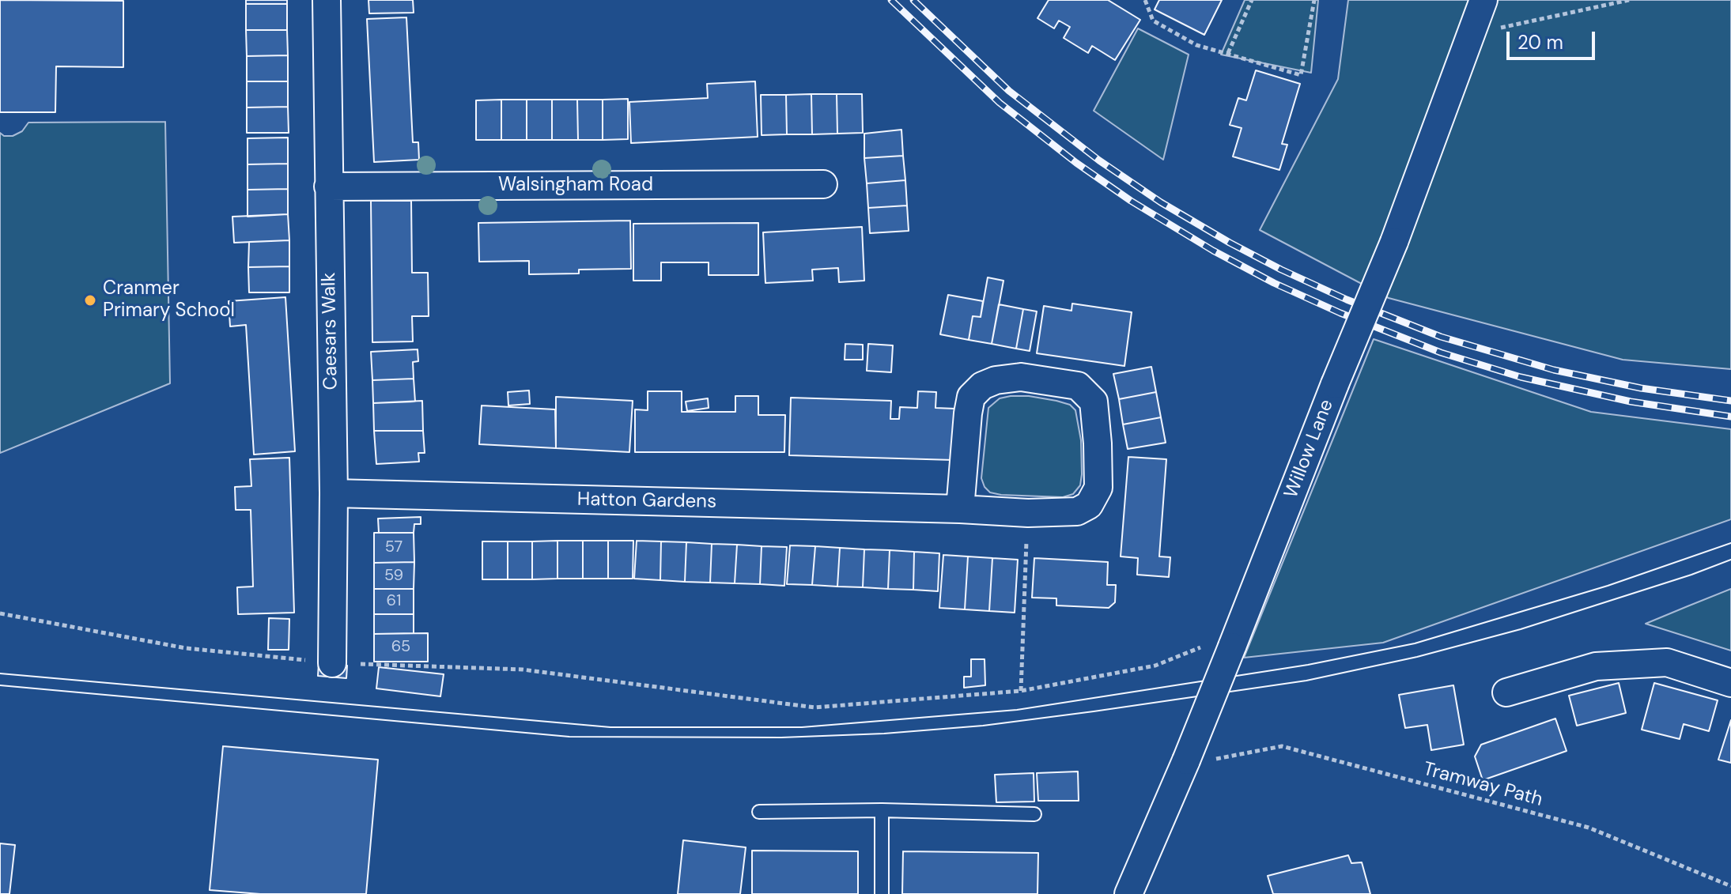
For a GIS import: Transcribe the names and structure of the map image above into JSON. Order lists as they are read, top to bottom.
{
  "streets": {
    "street": [
      "Walsingham Road",
      "Caesars Walk",
      "Willow Lane",
      "Hatton Gardens"
    ],
    "path": ["Tramway Path"]
  },
  "crossings": [
    ["Walsingham Road", "Caesars Walk"],
    ["Caesars Walk", "Hatton Gardens"]
  ],
  "places": ["Cranmer Primary School"],
  "house_numbers": [
    "57",
    "59",
    "61",
    "65"
  ],
  "scale_bar": "20 m"
}
